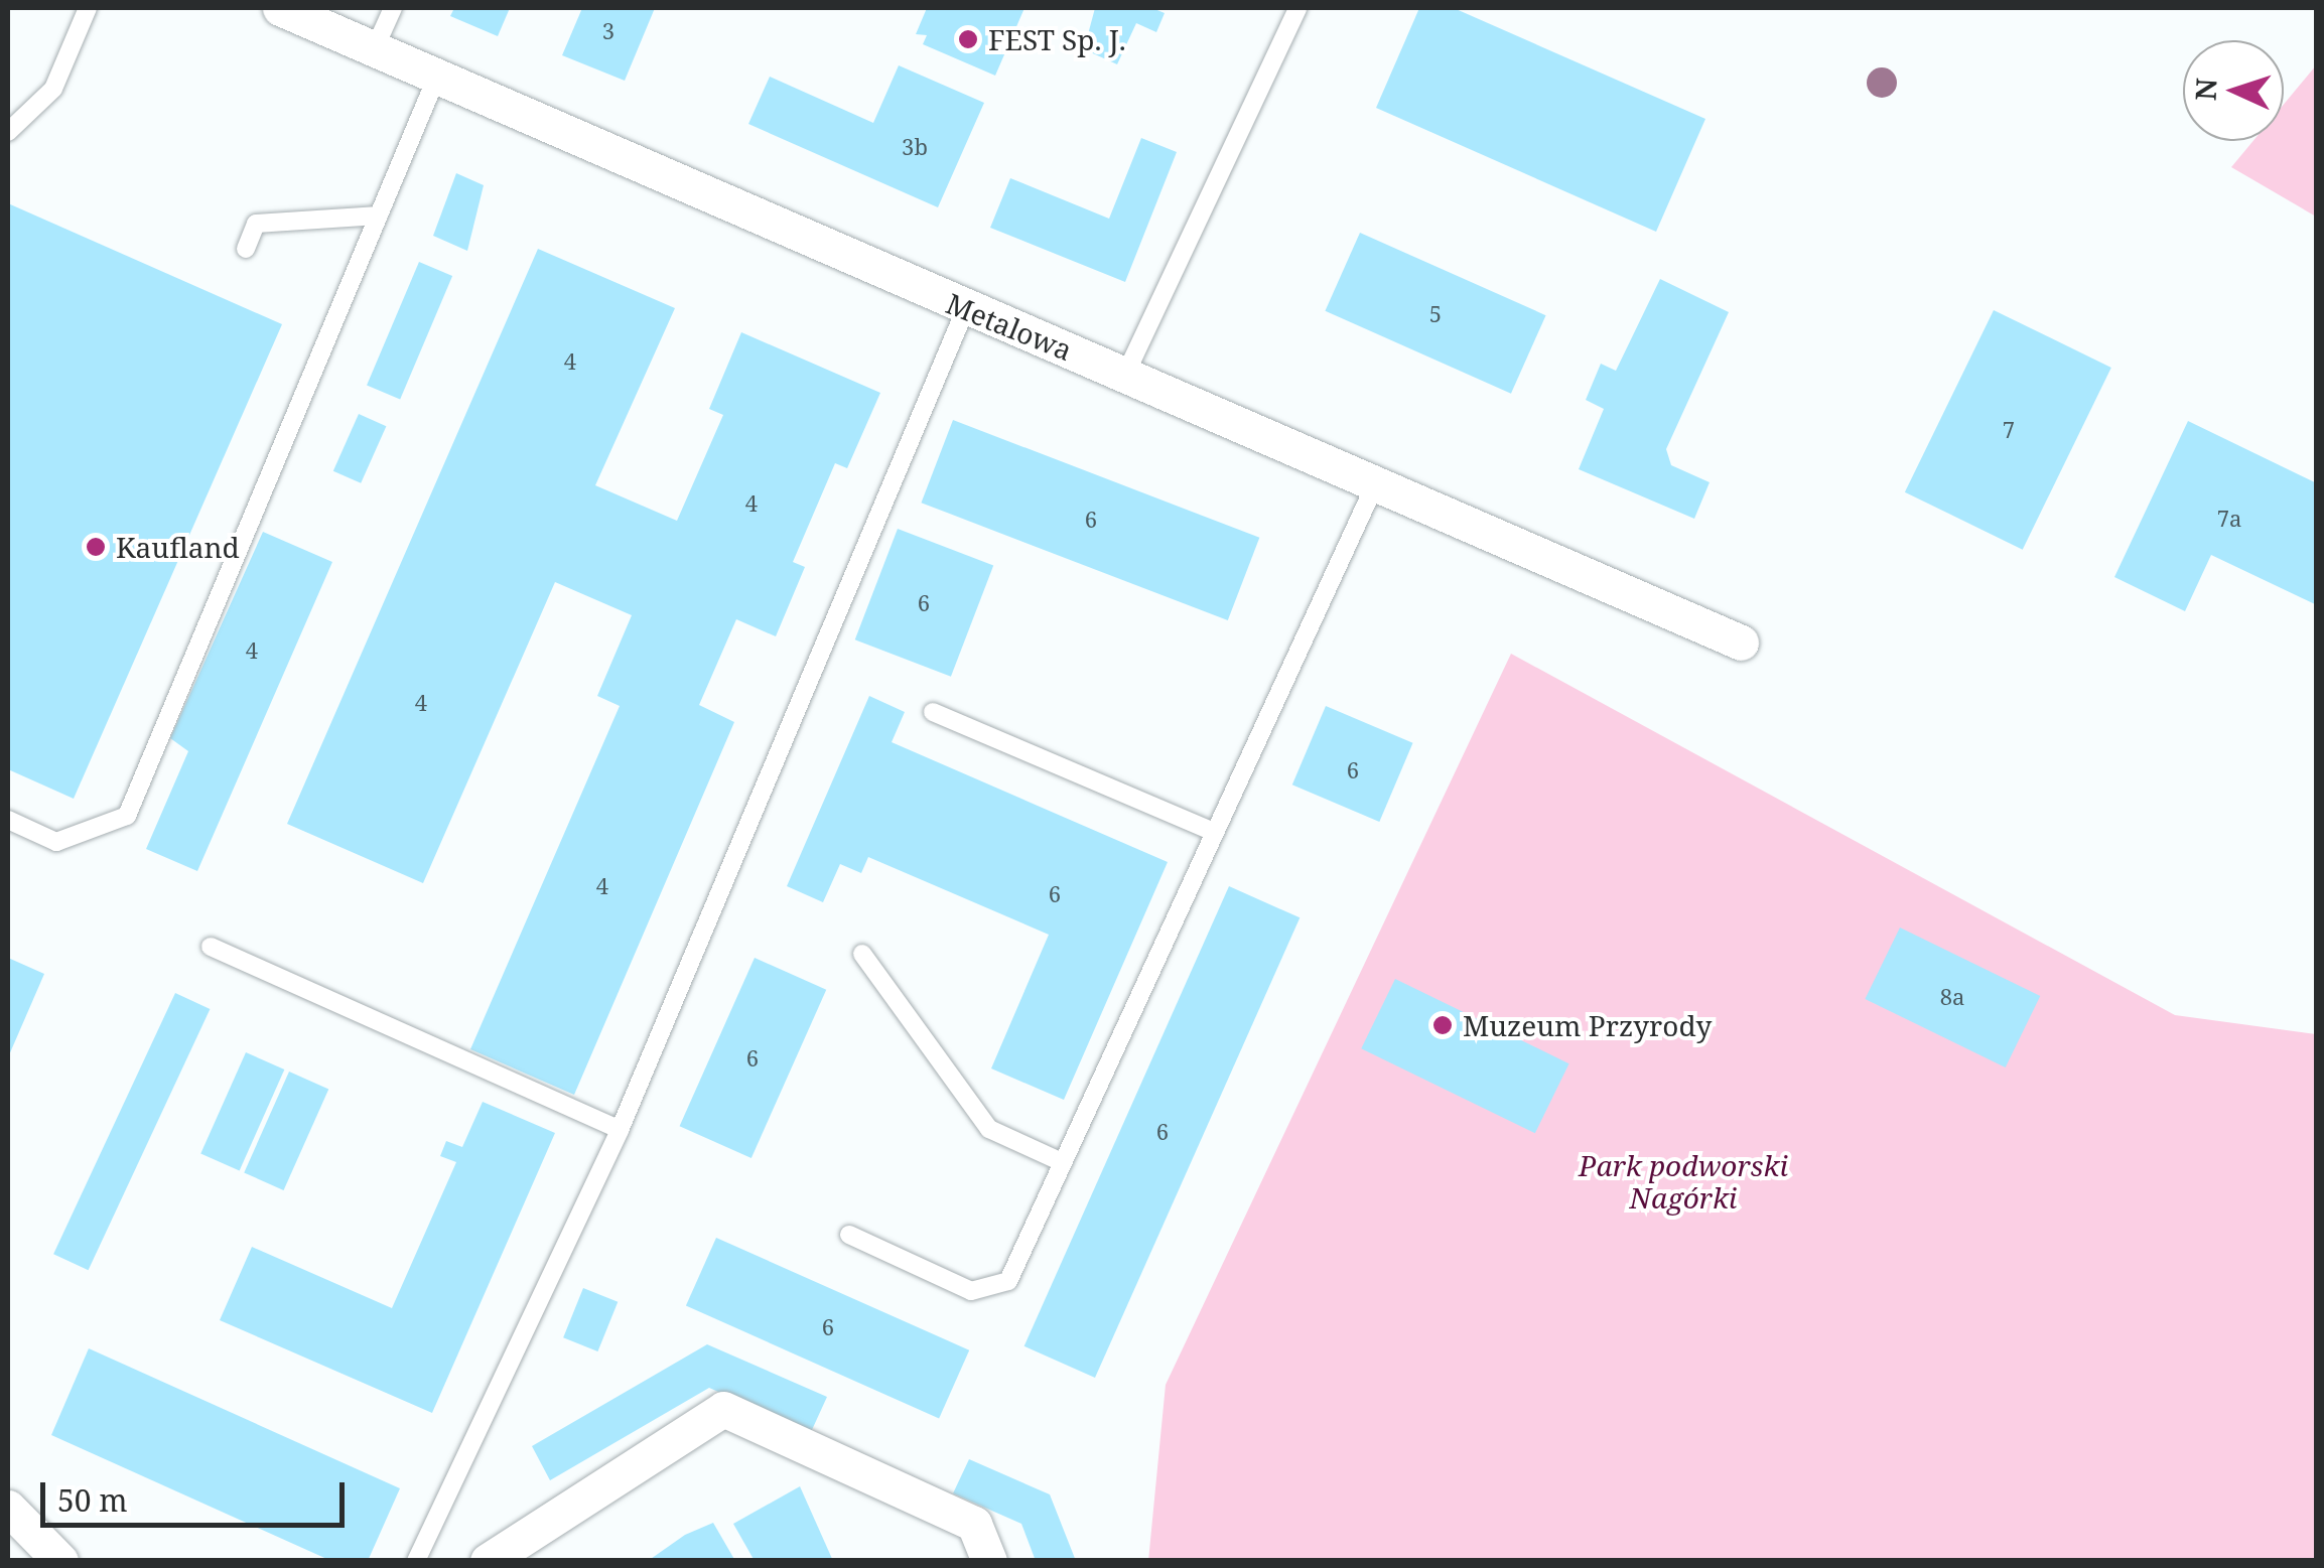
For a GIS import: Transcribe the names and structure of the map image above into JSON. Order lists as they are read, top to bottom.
{
  "streets": {
    "street": ["Metalowa"]
  },
  "parks": ["Park podworski Nagórki"],
  "places": ["FEST Sp. J.", "Kaufland", "Muzeum Przyrody"],
  "house_numbers": [
    "3",
    "3b",
    "5",
    "4",
    "7",
    "4",
    "7a",
    "6",
    "6",
    "4",
    "4",
    "6",
    "4",
    "6",
    "8a",
    "6",
    "6",
    "6"
  ],
  "scale_bar": "50 m",
  "north": "left"
}
